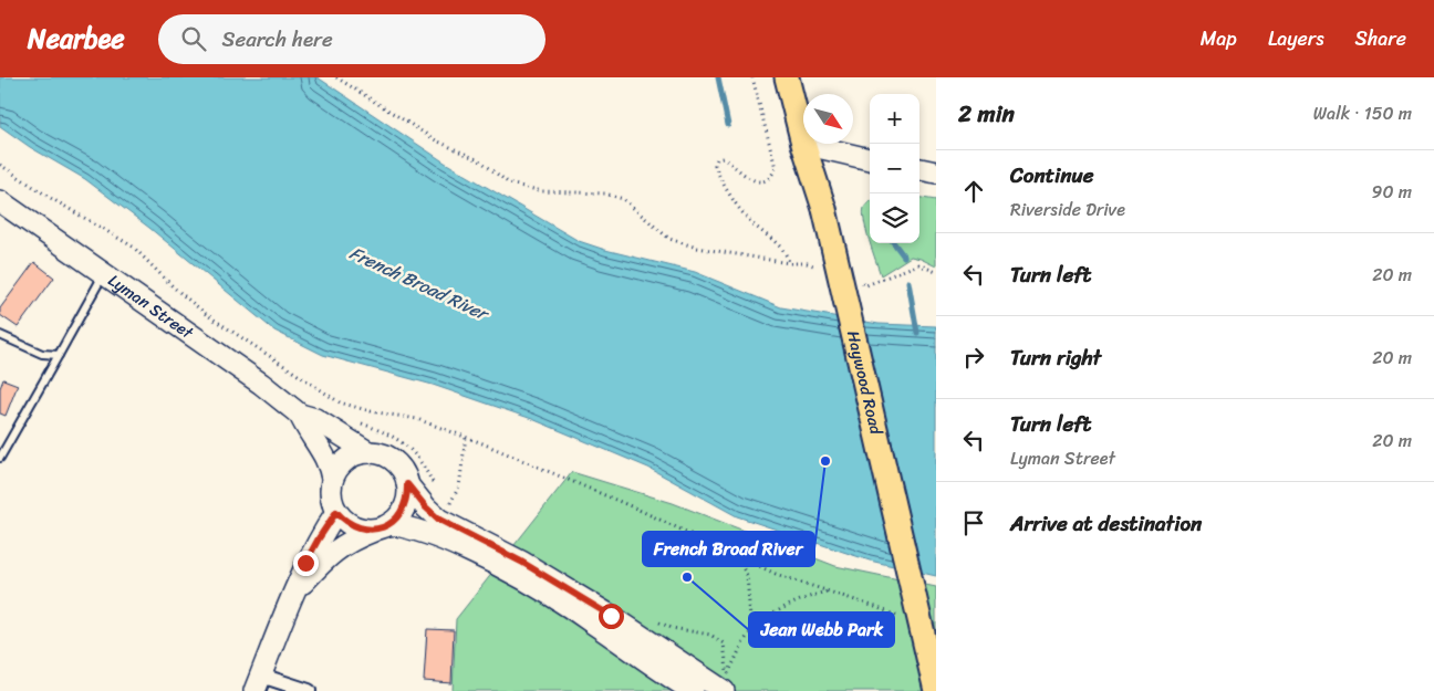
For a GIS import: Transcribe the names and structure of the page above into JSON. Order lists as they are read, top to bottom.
{
  "streets": {
    "main road": ["Lyman Street", "Haywood Road"]
  },
  "water": ["French Broad River"],
  "places": ["French Broad River", "Jean Webb Park"],
  "north": "bottom right",
  "page": {
    "header": "Nearbee",
    "search": "Search here",
    "nav": ["Map", "Layers", "Share"],
    "heading": ["2 min", "Walk · 150 m"],
    "map_buttons": ["+", "−"],
    "list": [
      ["Continue", "Riverside Drive", "90 m"],
      ["Turn left", "20 m"],
      ["Turn right", "20 m"],
      ["Turn left", "Lyman Street", "20 m"],
      "Arrive at destination"
    ]
  }
}
